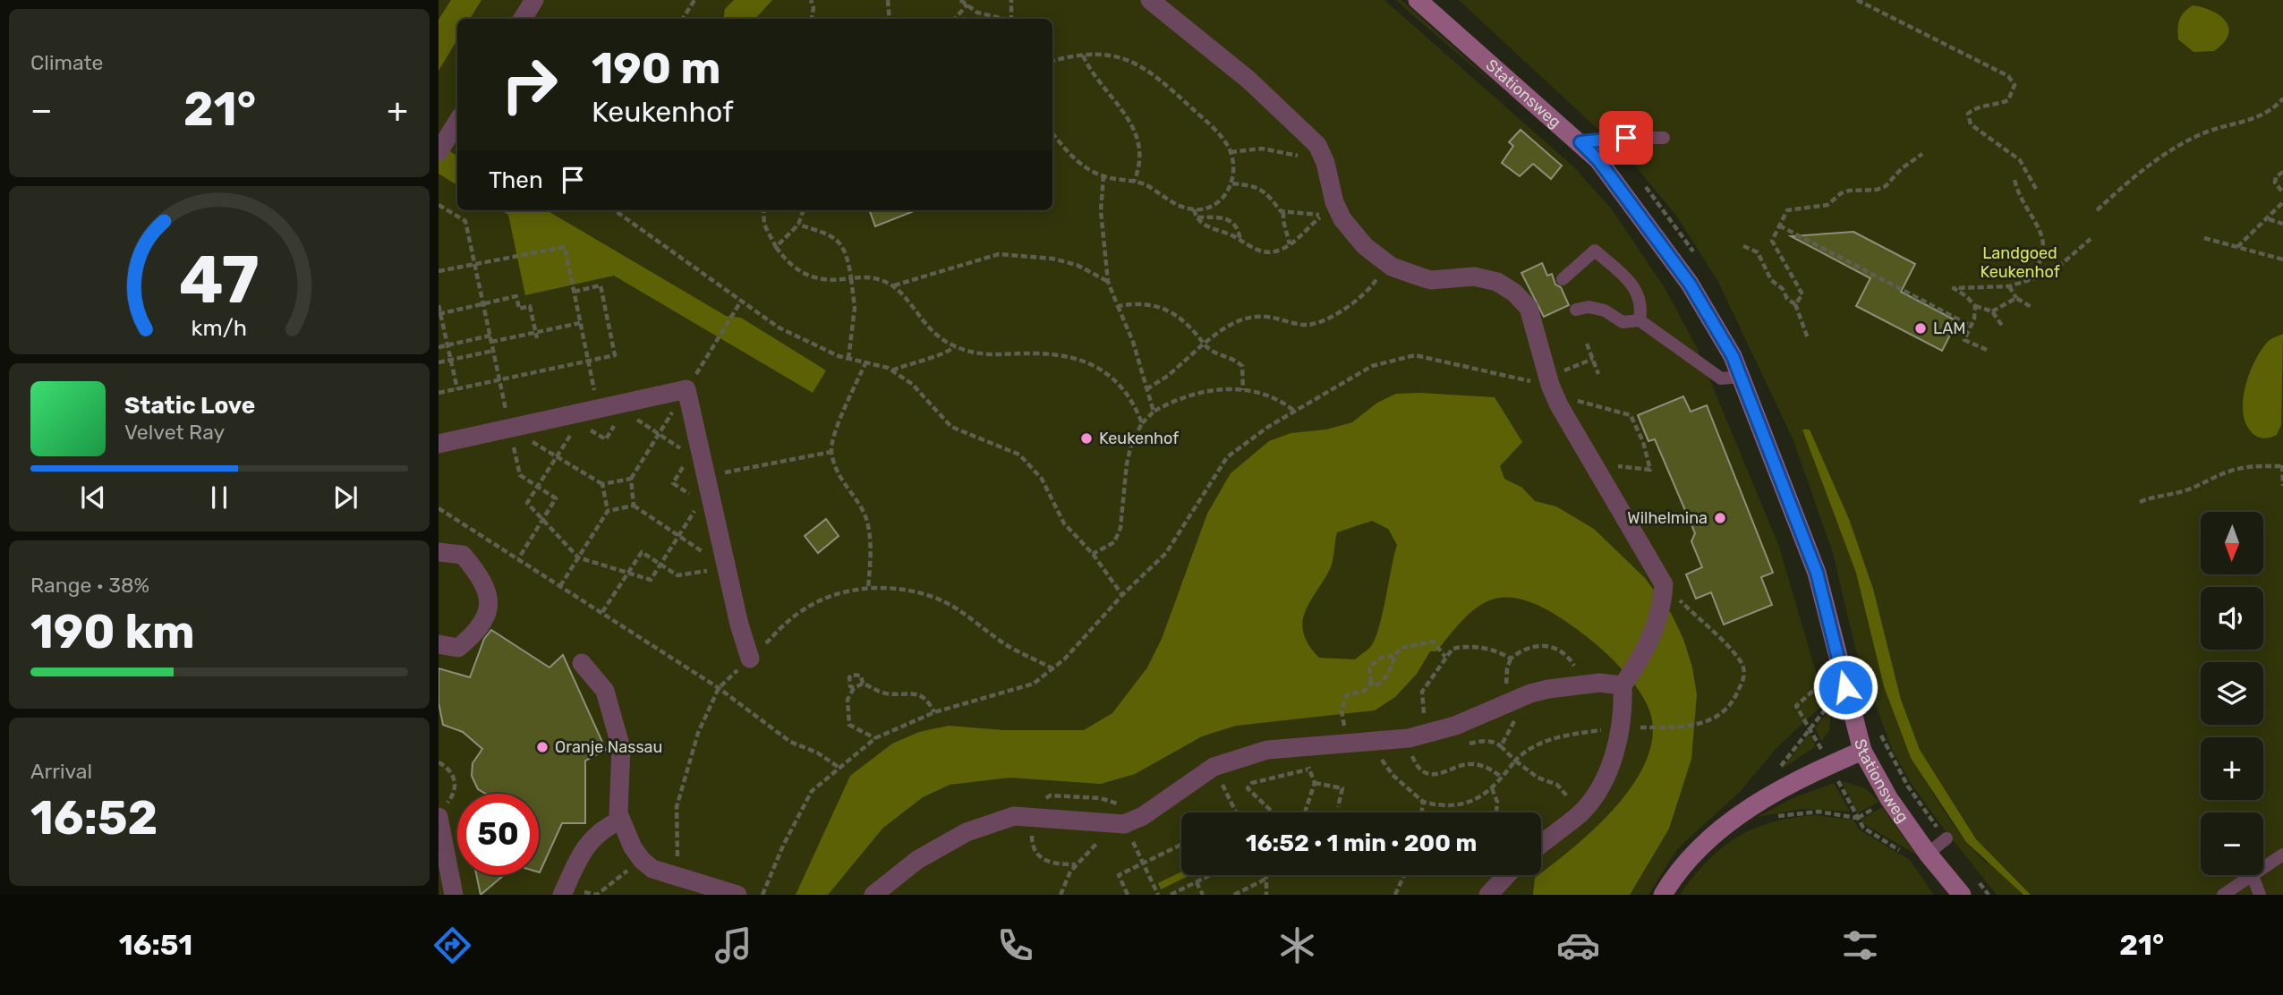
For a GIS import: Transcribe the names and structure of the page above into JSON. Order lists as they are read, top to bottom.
{
  "streets": {
    "main road": ["Stationsweg"]
  },
  "parks": ["Landgoed Keukenhof"],
  "places": [
    "LAM",
    "Keukenhof",
    "Wilhelmina",
    "Oranje Nassau"
  ],
  "north": "bottom",
  "page": {
    "tile": [
      "Climate",
      ["Range · 38%", "190 km"],
      ["Arrival", "16:52"]
    ],
    "turn": ["190 m", "Keukenhof"],
    "heat": ["−", "21°", "+"],
    "then": "Then",
    "song": ["Static Love", "Velvet Ray"],
    "map_buttons": ["+", "−"],
    "limit": "50",
    "trip": "16:52 · 1 min · 200 m",
    "tabs": ["16:51", "21°"],
    "gauge": ["47", "km/h"]
  }
}
